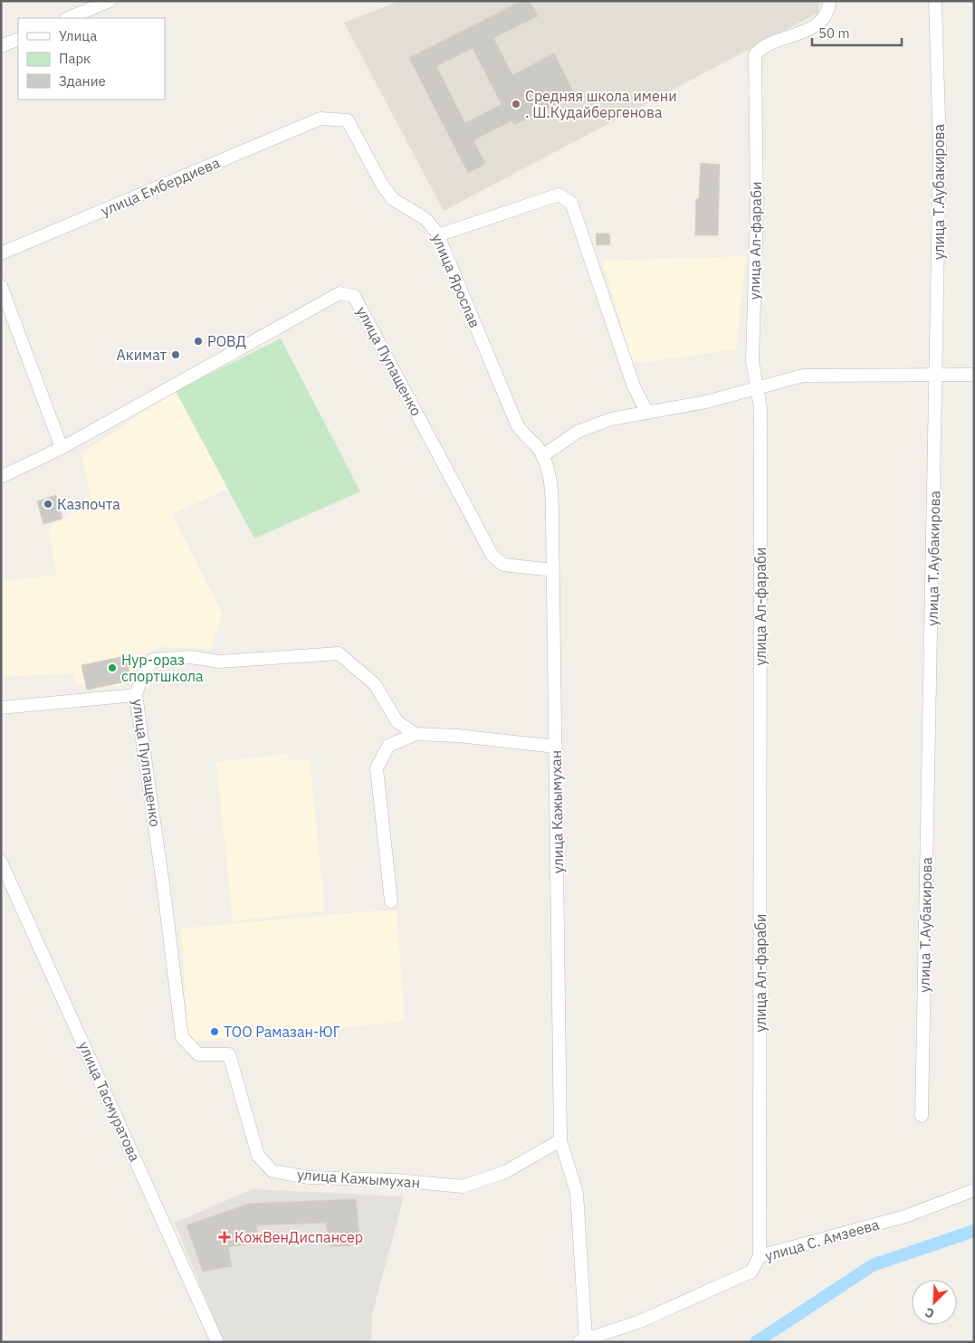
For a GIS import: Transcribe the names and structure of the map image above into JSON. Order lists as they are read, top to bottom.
{
  "streets": {
    "street": [
      "улица Ембердиева",
      "улица Т.Аубакирова",
      "улица Ал-фараби",
      "улица Ярослав",
      "улица Пупащенко",
      "улица Пулпащенко",
      "улица Кажымухан",
      "улица Тасмуратова",
      "улица С. Амзеева"
    ]
  },
  "crossings": [
    ["улица Ембердиева", "улица Ярослав"],
    ["улица Ал-фараби", "улица С. Амзеева"],
    ["улица Ярослав", "улица Кажымухан"],
    ["улица Пупащенко", "улица Кажымухан"],
    ["улица Пулпащенко", "улица Кажымухан"],
    ["улица Кажымухан", "улица С. Амзеева"]
  ],
  "places": {
    "other": [
      "Средняя школа имени . Ш.Кудайбергенова",
      "РОВД",
      "Акимат",
      "Казпочта",
      "Нур-ораз спортшкола",
      "ТОО Рамазан-ЮГ"
    ],
    "health": ["КожВенДиспансер"]
  },
  "legend": ["Улица", "Парк", "Здание"],
  "scale_bar": "50 m",
  "north": "bottom left"
}
